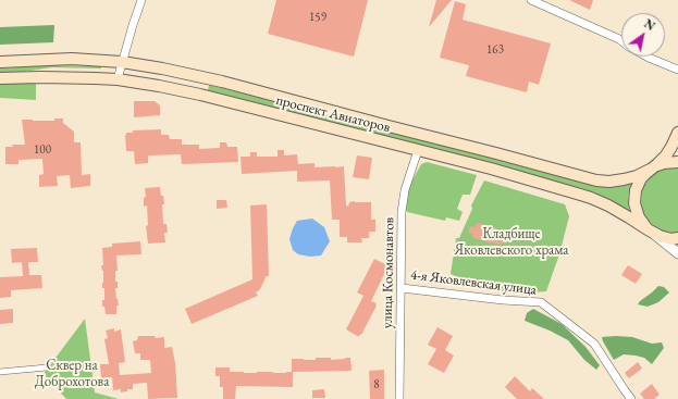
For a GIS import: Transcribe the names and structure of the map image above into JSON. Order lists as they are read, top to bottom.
{
  "streets": {
    "main road": ["проспект Авиаторов"],
    "street": ["улица Космонавтов", "4-я Яковлевская улица"]
  },
  "crossings": [
    ["проспект Авиаторов", "улица Космонавтов"],
    ["улица Космонавтов", "4-я Яковлевская улица"]
  ],
  "parks": ["Кладбище Яковлевского храма", "Сквер на Доброхотова"],
  "house_numbers": [
    "159",
    "163",
    "100",
    "8"
  ],
  "north": "top right"
}
